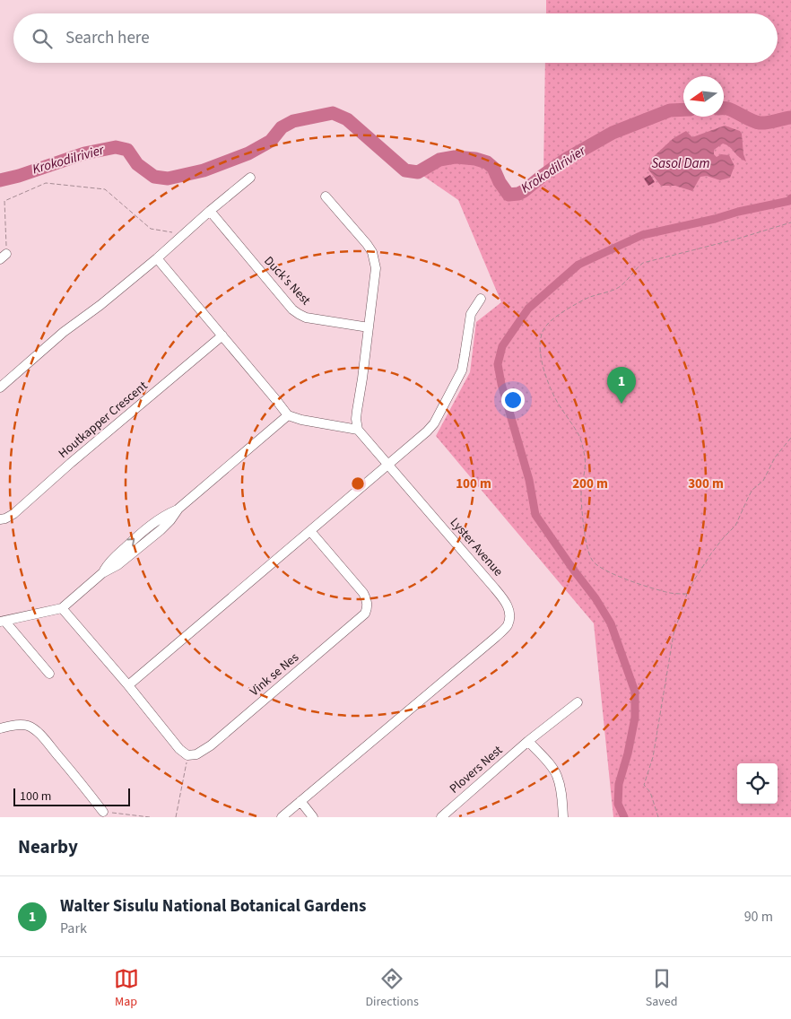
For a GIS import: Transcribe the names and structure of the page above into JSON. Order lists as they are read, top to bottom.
{
  "streets": {
    "street": [
      "Duck's Nest",
      "Houtkapper Crescent",
      "Lyster Avenue",
      "Vink se Nes",
      "Plovers Nest"
    ]
  },
  "water": ["Krokodilrivier", "Sasol Dam"],
  "scale_bar": "100 m",
  "north": "left",
  "page": {
    "search": "Search here",
    "pins": "1",
    "scale": "100 m",
    "heading": "Nearby",
    "list": [
      {
        "mark": "1",
        "name": "Walter Sisulu National Botanical Gardens",
        "note": "Park",
        "value": "90 m"
      }
    ],
    "nav": ["Map", "Directions", "Saved"]
  },
  "rings": ["100 m", "200 m", "300 m"]
}
